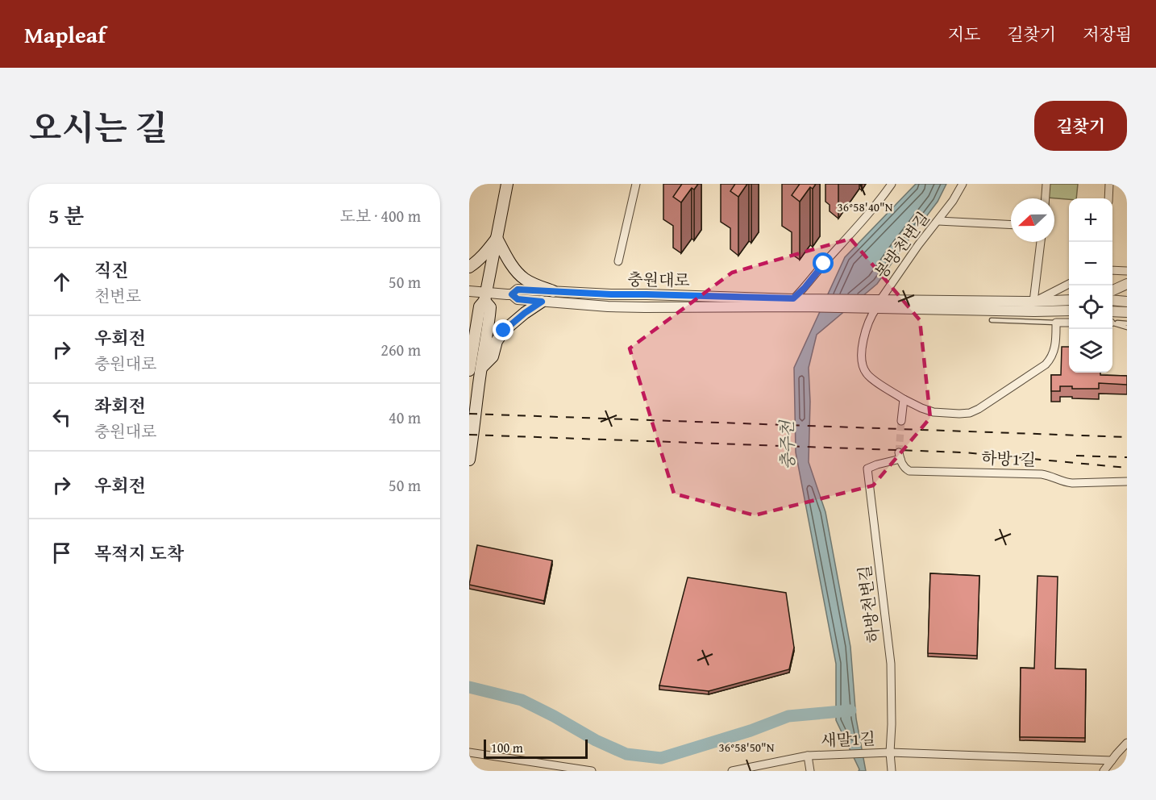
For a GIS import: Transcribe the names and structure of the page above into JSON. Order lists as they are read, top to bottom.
{
  "streets": {
    "street": [
      "봉방천변길",
      "충원대로",
      "하방1길",
      "하방천변길",
      "새말1길"
    ]
  },
  "crossings": [
    ["하방1길", "하방천변길"],
    ["하방천변길", "새말1길"]
  ],
  "water": ["충주천"],
  "scale_bar": "100 m",
  "north": "left",
  "page": {
    "header": "Mapleaf",
    "nav": ["지도", "길찾기", "저장됨"],
    "title": "오시는 길",
    "buttons": "길찾기",
    "heading": ["5 분", "도보 · 400 m"],
    "map_buttons": ["+", "−"],
    "list": [
      ["직진", "천변로", "50 m"],
      ["우회전", "충원대로", "260 m"],
      ["좌회전", "충원대로", "40 m"],
      ["우회전", "50 m"],
      "목적지 도착"
    ],
    "scale": "100 m"
  },
  "coordinates": ["36°58'40\"N", "36°58'50\"N"]
}
